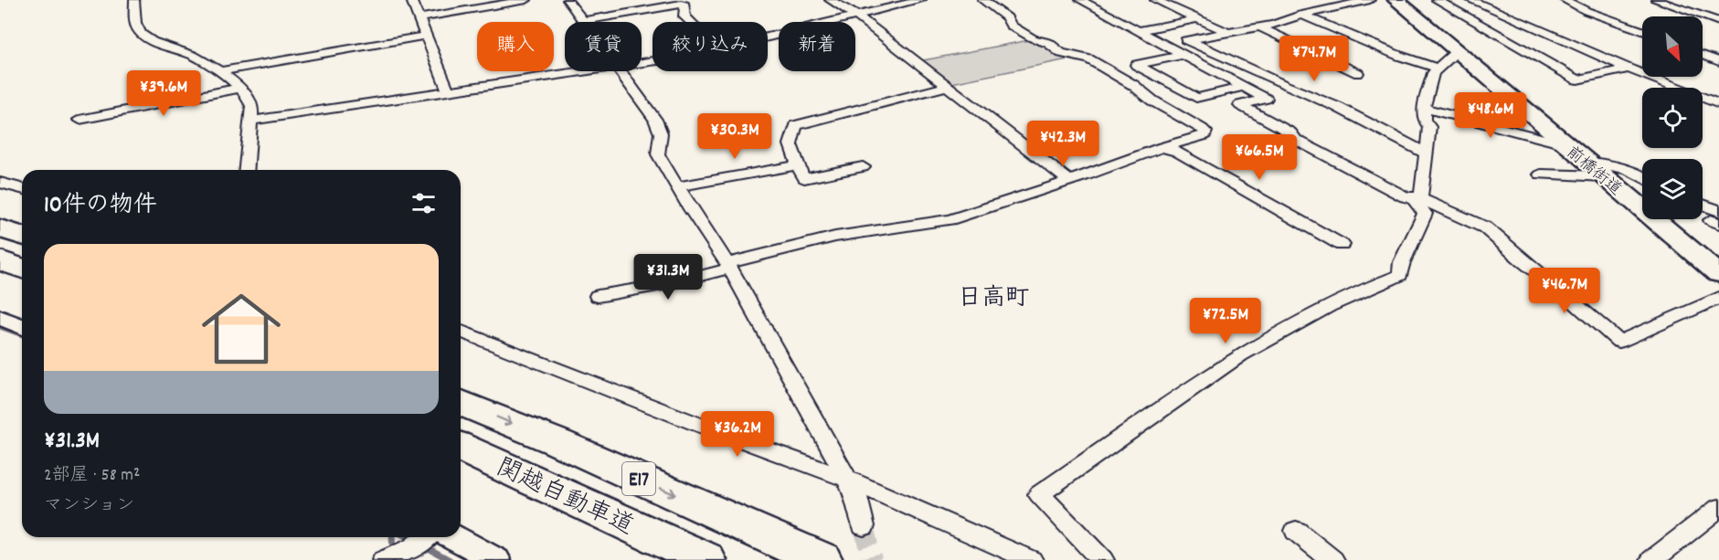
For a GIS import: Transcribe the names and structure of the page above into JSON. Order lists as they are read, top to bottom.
{
  "streets": {
    "highway": ["E17", "関越自動車道"],
    "main road": ["前橋街道"]
  },
  "districts": ["日高町"],
  "north": "bottom right",
  "page": {
    "chip": [
      "購入",
      "賃貸",
      "絞り込み",
      "新着"
    ],
    "price": [
      "¥74.7M",
      "¥39.6M",
      "¥48.6M",
      "¥30.3M",
      "¥42.3M",
      "¥66.5M",
      "¥31.3M",
      "¥46.7M",
      "¥72.5M",
      "¥36.2M"
    ],
    "heading": "10件の物件",
    "list": [
      {
        "name": "¥31.3M",
        "note": "2部屋 · 58 m² · マンション"
      }
    ]
  }
}
